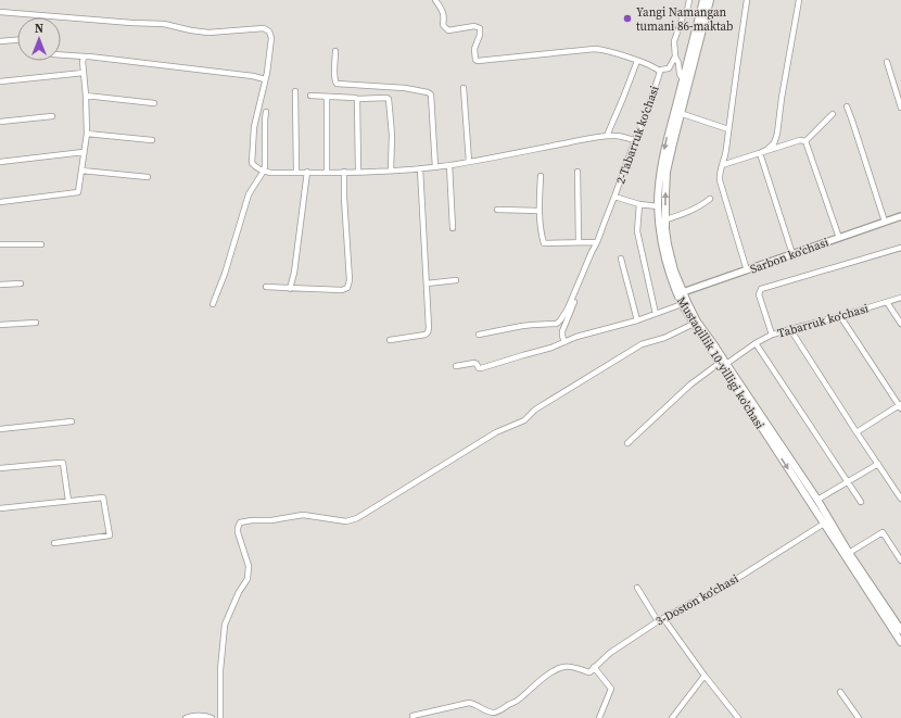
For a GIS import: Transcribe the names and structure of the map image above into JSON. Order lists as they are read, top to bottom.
{
  "streets": {
    "main road": ["Mustaqillik 10-yilligi ko'chasi"],
    "street": [
      "2-Tabarruk koʻchasi",
      "Sarbon koʻchasi",
      "Tabarruk koʻchasi",
      "3-Doston koʻchasi"
    ]
  },
  "crossings": [
    ["2-Tabarruk koʻchasi", "Mustaqillik 10-yilligi ko'chasi"],
    ["Sarbon koʻchasi", "Mustaqillik 10-yilligi ko'chasi"],
    ["Tabarruk koʻchasi", "Mustaqillik 10-yilligi ko'chasi"],
    ["Mustaqillik 10-yilligi ko'chasi", "3-Doston koʻchasi"]
  ],
  "places": ["Yangi Namangan tumani 86-maktab"],
  "north": "top"
}
